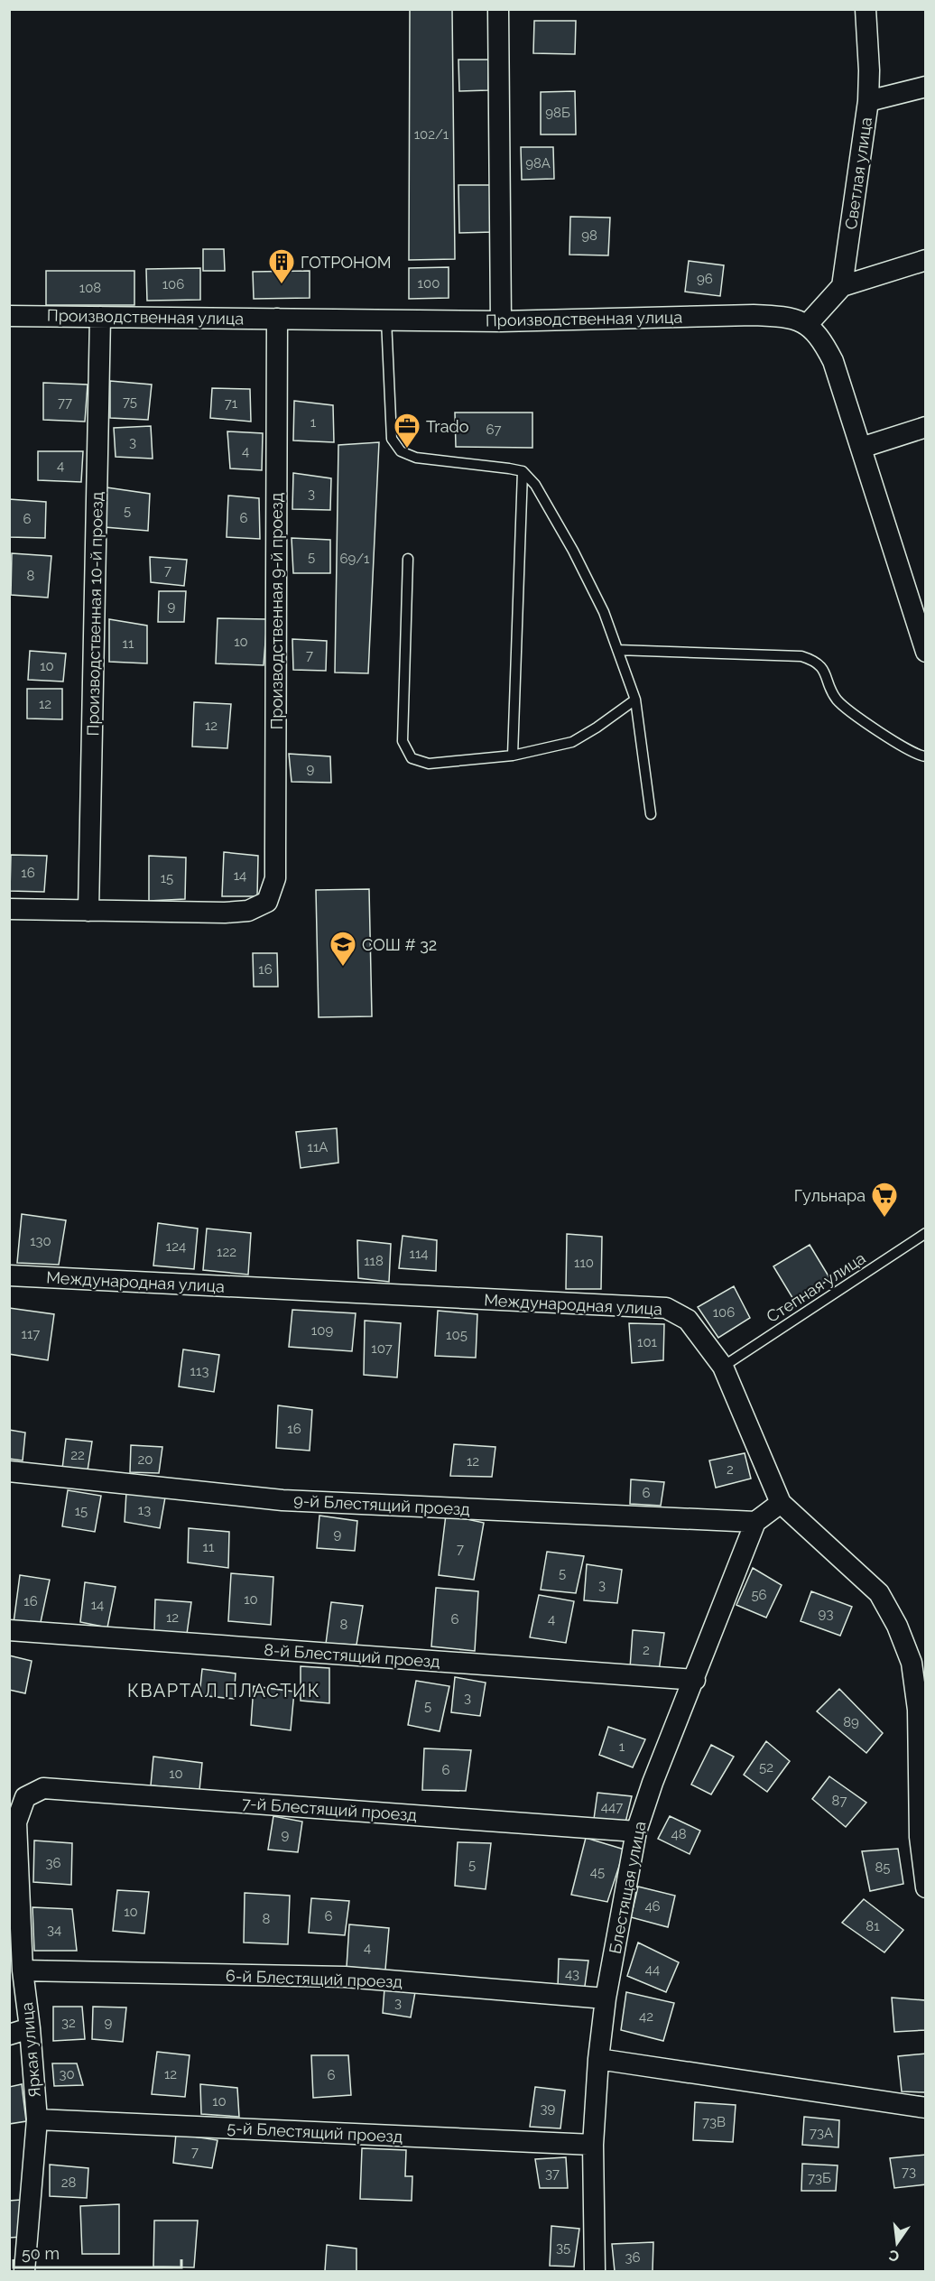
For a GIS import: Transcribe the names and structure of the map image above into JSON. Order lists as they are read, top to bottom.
{
  "streets": {
    "street": [
      "Светлая улица",
      "Производственная улица",
      "Производственная 9-й проезд",
      "Производственная 10-й проезд",
      "Международная улица",
      "9-й Блестящий проезд",
      "8-й Блестящий проезд",
      "7-й Блестящий проезд",
      "Блестящая улица",
      "6-й Блестящий проезд",
      "Яркая улица",
      "5-й Блестящий проезд"
    ],
    "lane": ["Степная улица"]
  },
  "crossings": [
    ["Производственная улица", "Производственная 9-й проезд"],
    ["Производственная улица", "Производственная 10-й проезд"],
    ["Производственная 9-й проезд", "Производственная 10-й проезд"],
    ["Международная улица", "Степная улица"],
    ["9-й Блестящий проезд", "Блестящая улица"],
    ["8-й Блестящий проезд", "Блестящая улица"],
    ["7-й Блестящий проезд", "Блестящая улица"],
    ["7-й Блестящий проезд", "Яркая улица"],
    ["Блестящая улица", "6-й Блестящий проезд"],
    ["Блестящая улица", "5-й Блестящий проезд"],
    ["6-й Блестящий проезд", "Яркая улица"],
    ["Яркая улица", "5-й Блестящий проезд"]
  ],
  "districts": ["КВАРТАЛ ПЛАСТИК"],
  "places": {
    "building": ["ГОТРОНОМ"],
    "office": ["Trado"],
    "school or university": ["СОШ # 32"],
    "supermarket": ["Гульнара"]
  },
  "house_numbers": [
    "98Б",
    "102/1",
    "98А",
    "98",
    "96",
    "100",
    "106",
    "108",
    "75",
    "77",
    "71",
    "1",
    "67",
    "3",
    "4",
    "4",
    "3",
    "5",
    "6",
    "6",
    "5",
    "69/1",
    "7",
    "8",
    "9",
    "10",
    "11",
    "7",
    "10",
    "12",
    "12",
    "9",
    "16",
    "14",
    "15",
    "16",
    "11А",
    "130",
    "124",
    "122",
    "114",
    "118",
    "110",
    "106",
    "109",
    "117",
    "105",
    "101",
    "107",
    "113",
    "16",
    "22",
    "20",
    "12",
    "2",
    "6",
    "13",
    "15",
    "9",
    "11",
    "7",
    "5",
    "3",
    "56",
    "10",
    "16",
    "14",
    "93",
    "12",
    "6",
    "4",
    "8",
    "2",
    "3",
    "5",
    "89",
    "1",
    "52",
    "6",
    "10",
    "87",
    "447",
    "48",
    "9",
    "36",
    "5",
    "85",
    "45",
    "46",
    "10",
    "6",
    "8",
    "81",
    "34",
    "4",
    "44",
    "43",
    "3",
    "42",
    "32",
    "9",
    "30",
    "12",
    "6",
    "10",
    "39",
    "73В",
    "73А",
    "7",
    "73",
    "37",
    "73Б",
    "28",
    "35",
    "36"
  ],
  "scale_bar": "50 m",
  "north": "bottom"
}
